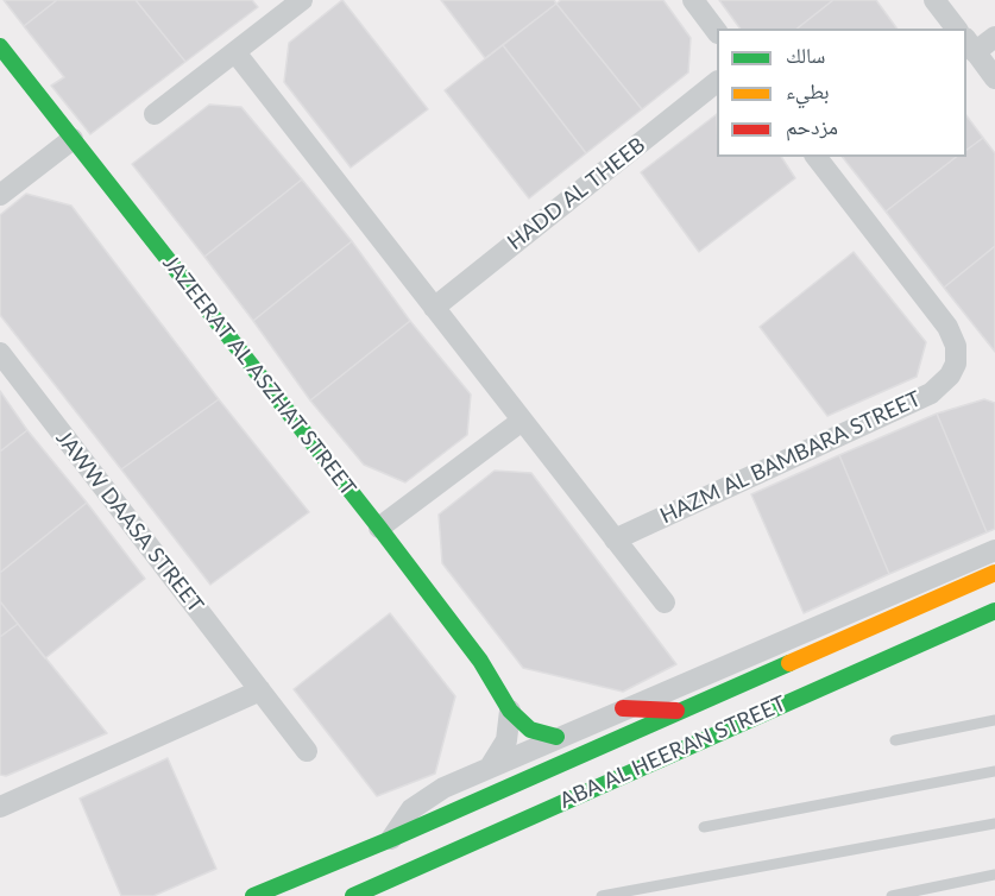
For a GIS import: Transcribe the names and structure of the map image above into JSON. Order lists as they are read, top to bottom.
{
  "streets": {
    "street": [
      "HADD AL THEEB",
      "JAZEERAT AL ASZHAT STREET",
      "HAZM AL BAMBARA STREET",
      "JAWW DAASA STREET",
      "ABA AL HEERAN STREET"
    ]
  },
  "crossings": [
    ["JAZEERAT AL ASZHAT STREET", "ABA AL HEERAN STREET"]
  ],
  "legend": ["سالك", "بطيء", "مزدحم"]
}
